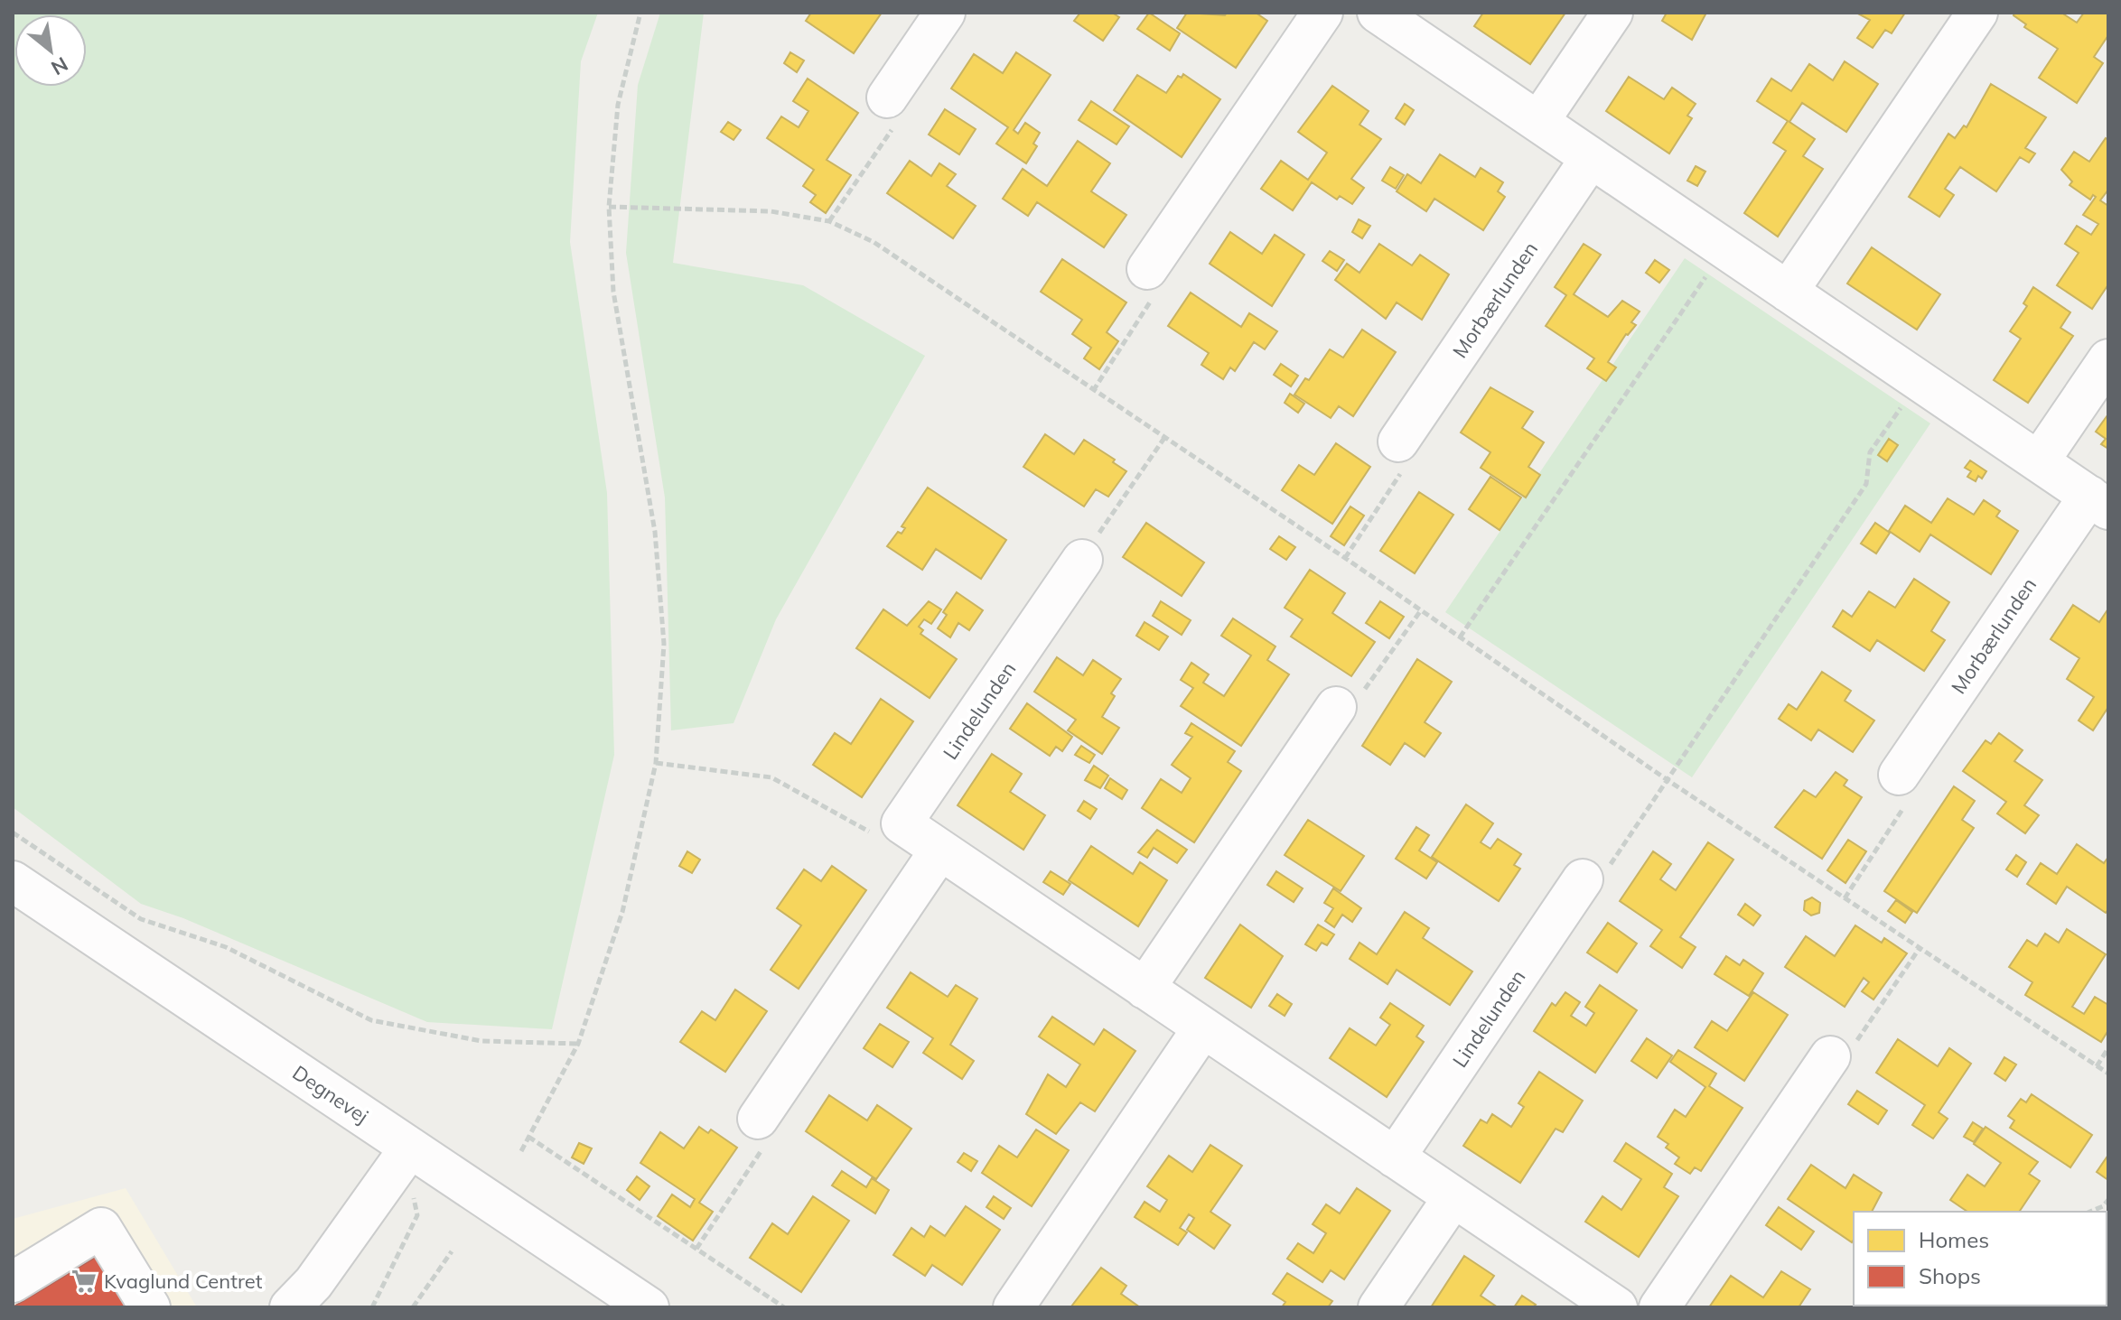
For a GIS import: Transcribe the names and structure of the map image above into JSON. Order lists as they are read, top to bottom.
{
  "streets": {
    "street": ["Morbærlunden", "Lindelunden", "Degnevej"]
  },
  "places": {
    "supermarket": ["Kvaglund Centret"]
  },
  "legend": ["Homes", "Shops"],
  "north": "bottom right"
}
